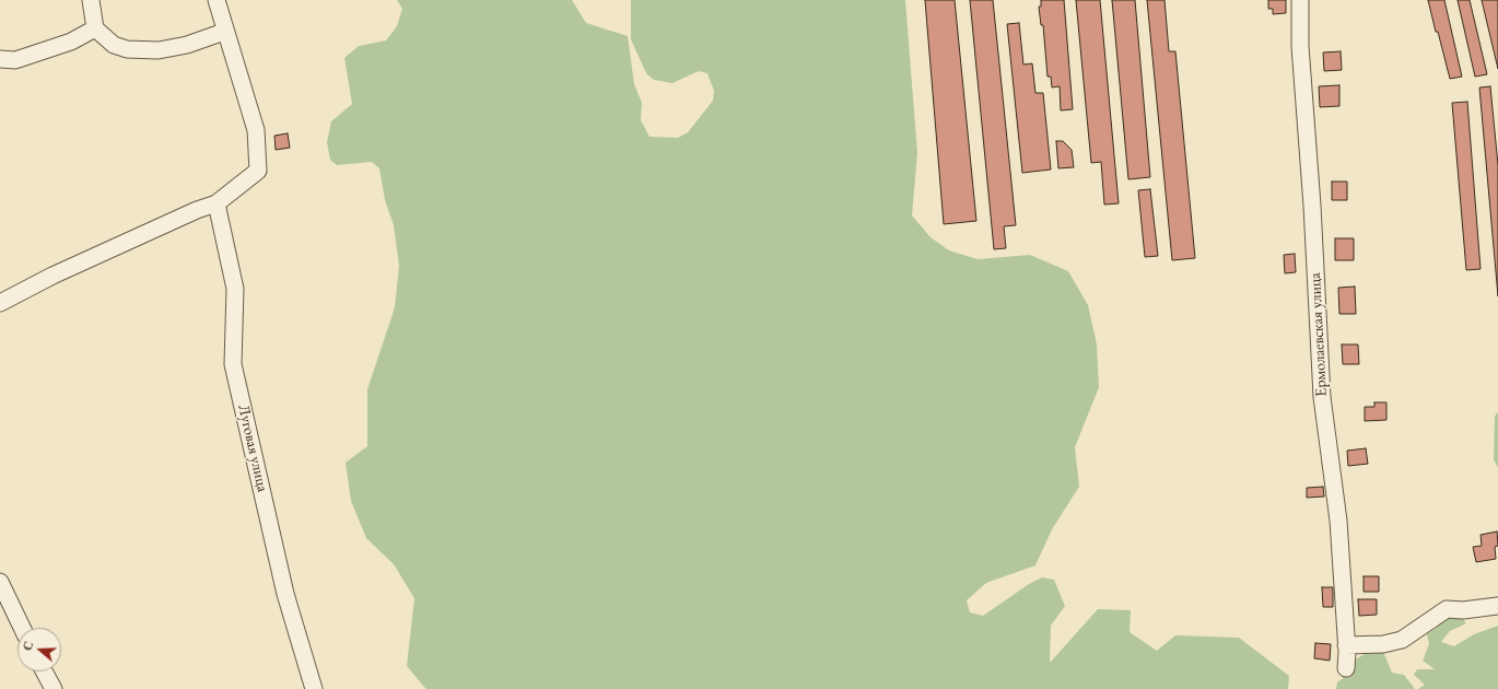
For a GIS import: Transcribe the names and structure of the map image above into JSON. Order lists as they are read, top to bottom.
{
  "streets": {
    "street": ["Ермолаевская улица", "Луговая улица"]
  },
  "north": "left"
}
